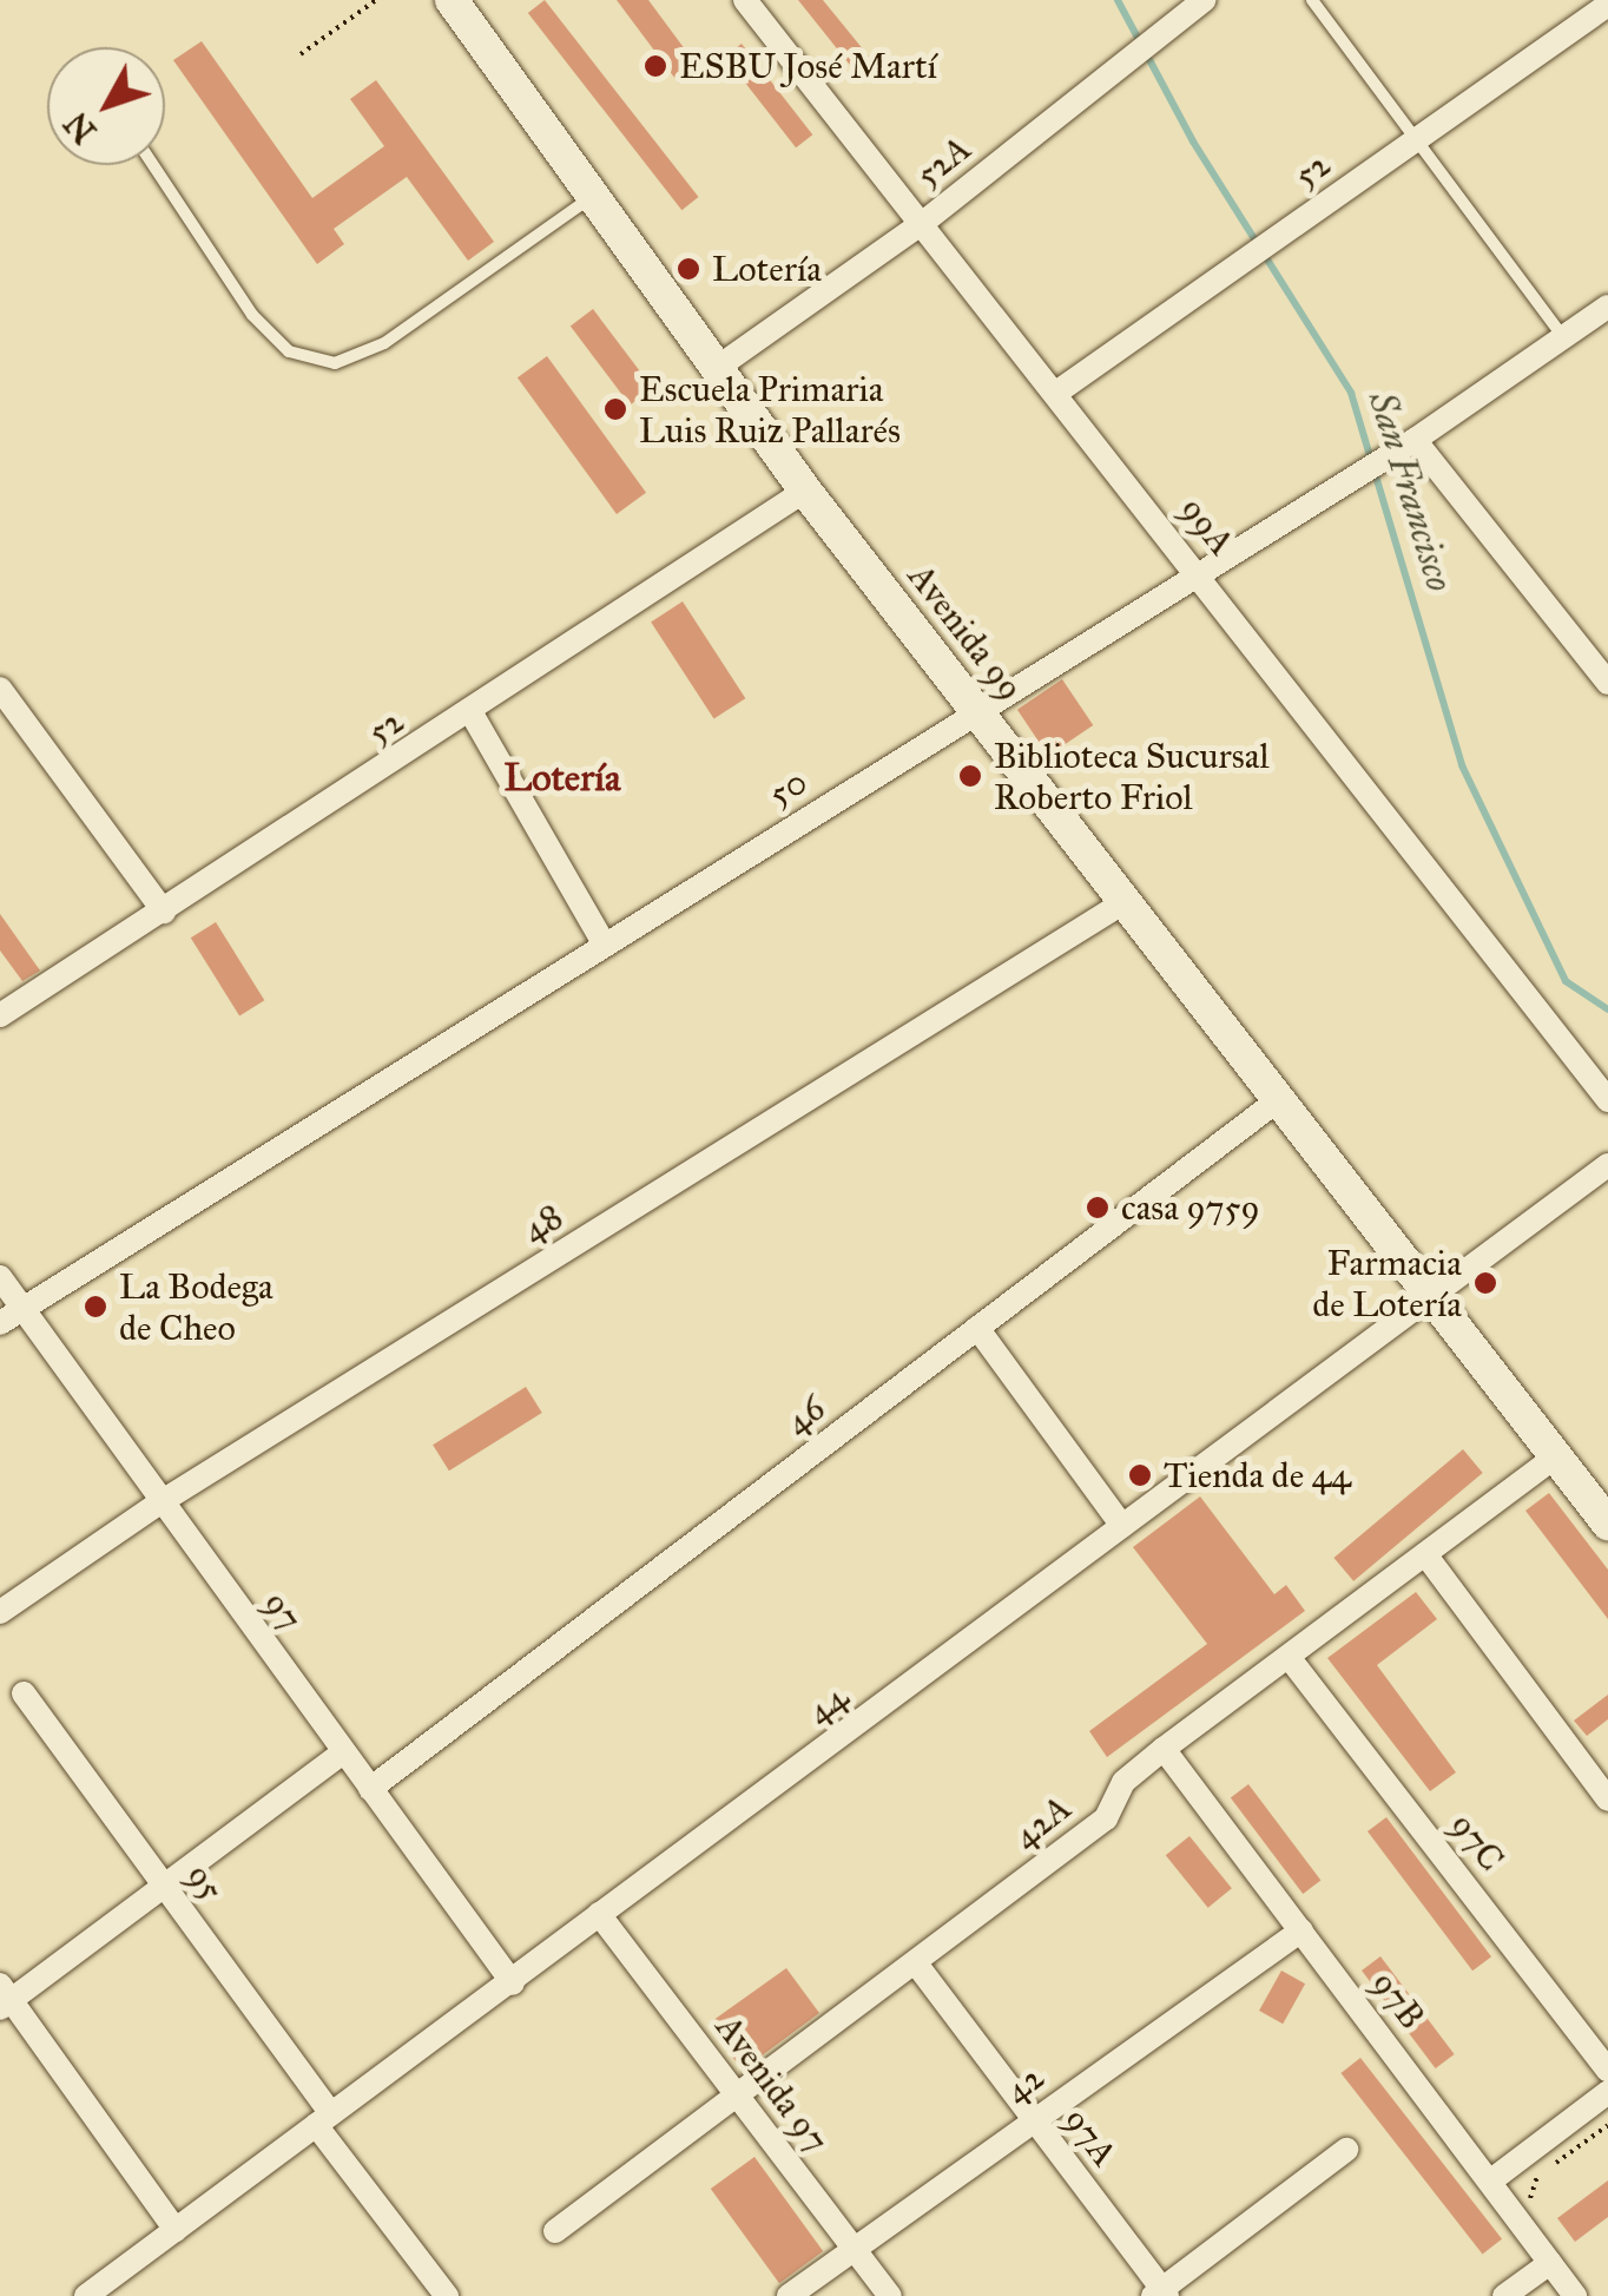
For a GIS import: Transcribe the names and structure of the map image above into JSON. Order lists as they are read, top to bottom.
{
  "streets": {
    "street": [
      "52A",
      "52",
      "99A",
      "Avenida 99",
      "50",
      "48",
      "46",
      "97",
      "44",
      "42A",
      "97C",
      "95",
      "97B",
      "Avenida 97",
      "42",
      "97A"
    ]
  },
  "crossings": [
    ["52A", "99A"],
    ["52A", "Avenida 99"],
    ["52", "99A"],
    ["52", "Avenida 99"],
    ["99A", "50"],
    ["Avenida 99", "50"],
    ["Avenida 99", "48"],
    ["Avenida 99", "46"],
    ["Avenida 99", "44"],
    ["Avenida 99", "42A"],
    ["50", "97"],
    ["48", "97"],
    ["46", "97"],
    ["97", "44"],
    ["44", "95"],
    ["44", "Avenida 97"],
    ["42A", "97C"],
    ["42A", "97B"],
    ["42A", "Avenida 97"],
    ["42A", "97A"],
    ["97B", "42"],
    ["Avenida 97", "42"],
    ["42", "97A"]
  ],
  "districts": ["Lotería"],
  "water": ["San Francisco"],
  "places": [
    "ESBU José Martí",
    "Lotería",
    "Escuela Primaria Luis Ruiz Pallarés",
    "Biblioteca Sucursal Roberto Friol",
    "casa 9759",
    "Farmacia de Lotería",
    "La Bodega de Cheo",
    "Tienda de 44"
  ],
  "north": "bottom left"
}
